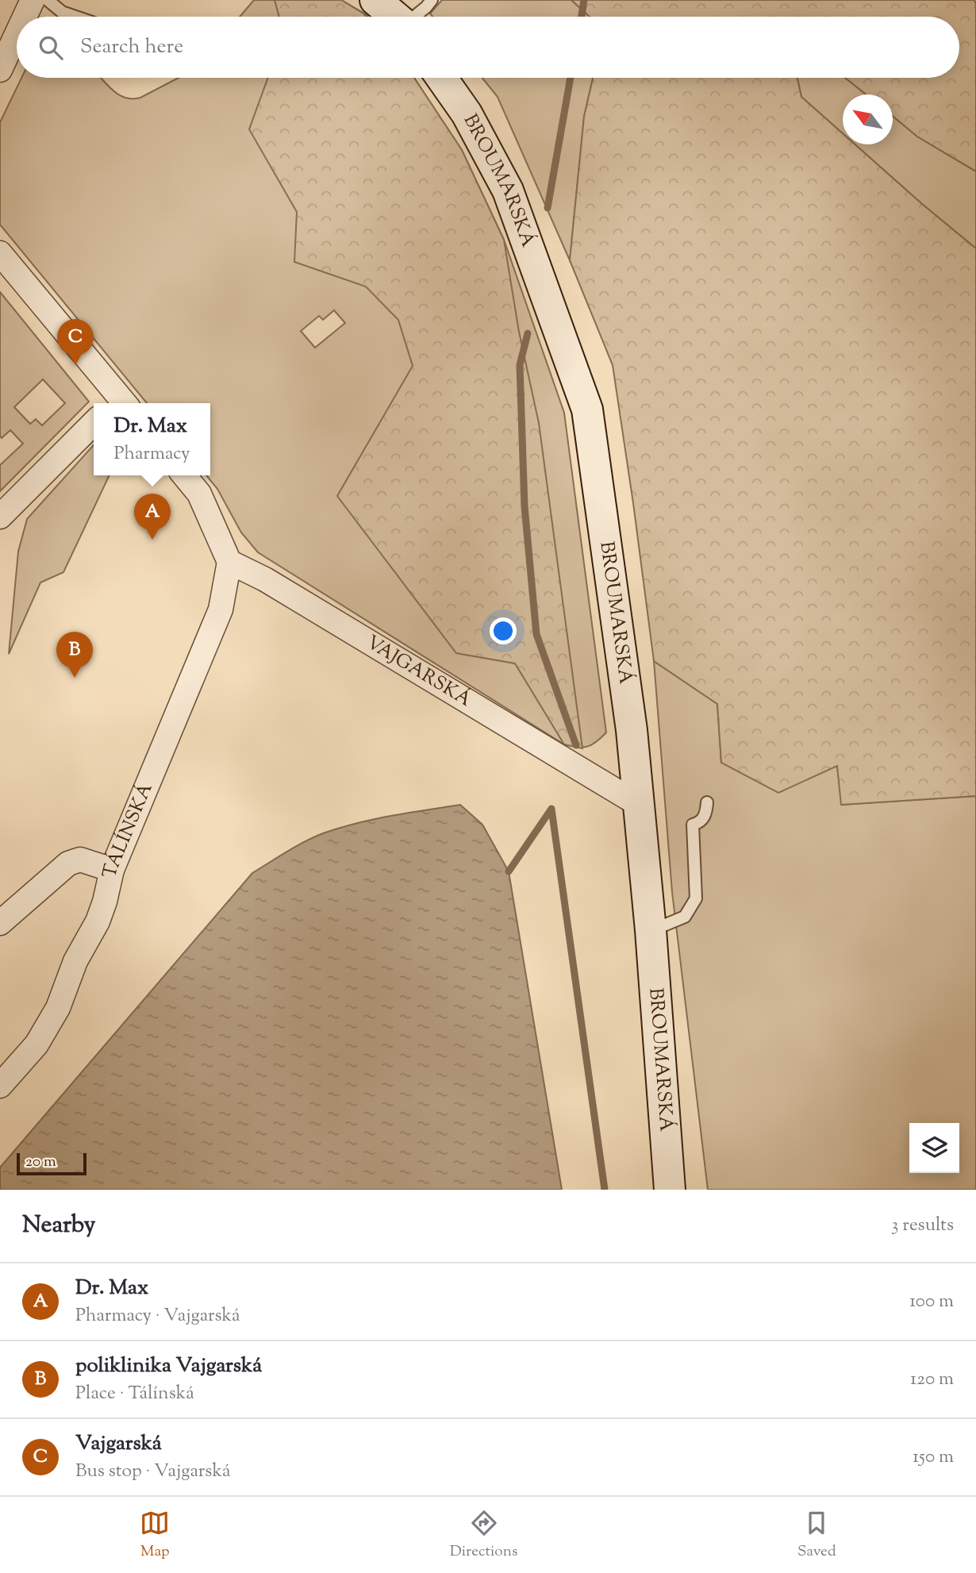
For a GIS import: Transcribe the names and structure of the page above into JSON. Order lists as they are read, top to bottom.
{
  "streets": {
    "street": ["BROUMARSKÁ", "VAJGARSKÁ", "TÁLÍNSKÁ"]
  },
  "crossings": [
    ["BROUMARSKÁ", "VAJGARSKÁ"],
    ["VAJGARSKÁ", "TÁLÍNSKÁ"]
  ],
  "scale_bar": "20 m",
  "north": "top left",
  "page": {
    "search": "Search here",
    "pins": ["C", "A", "B"],
    "popup": ["Dr. Max", "Pharmacy"],
    "scale": "20 m",
    "heading": ["Nearby", "3 results"],
    "list": [
      {
        "mark": "A",
        "name": "Dr. Max",
        "note": "Pharmacy · Vajgarská",
        "value": "100 m"
      },
      {
        "mark": "B",
        "name": "poliklinika Vajgarská",
        "note": "Place · Tálínská",
        "value": "120 m"
      },
      {
        "mark": "C",
        "name": "Vajgarská",
        "note": "Bus stop · Vajgarská",
        "value": "150 m"
      }
    ],
    "nav": ["Map", "Directions", "Saved"]
  }
}
